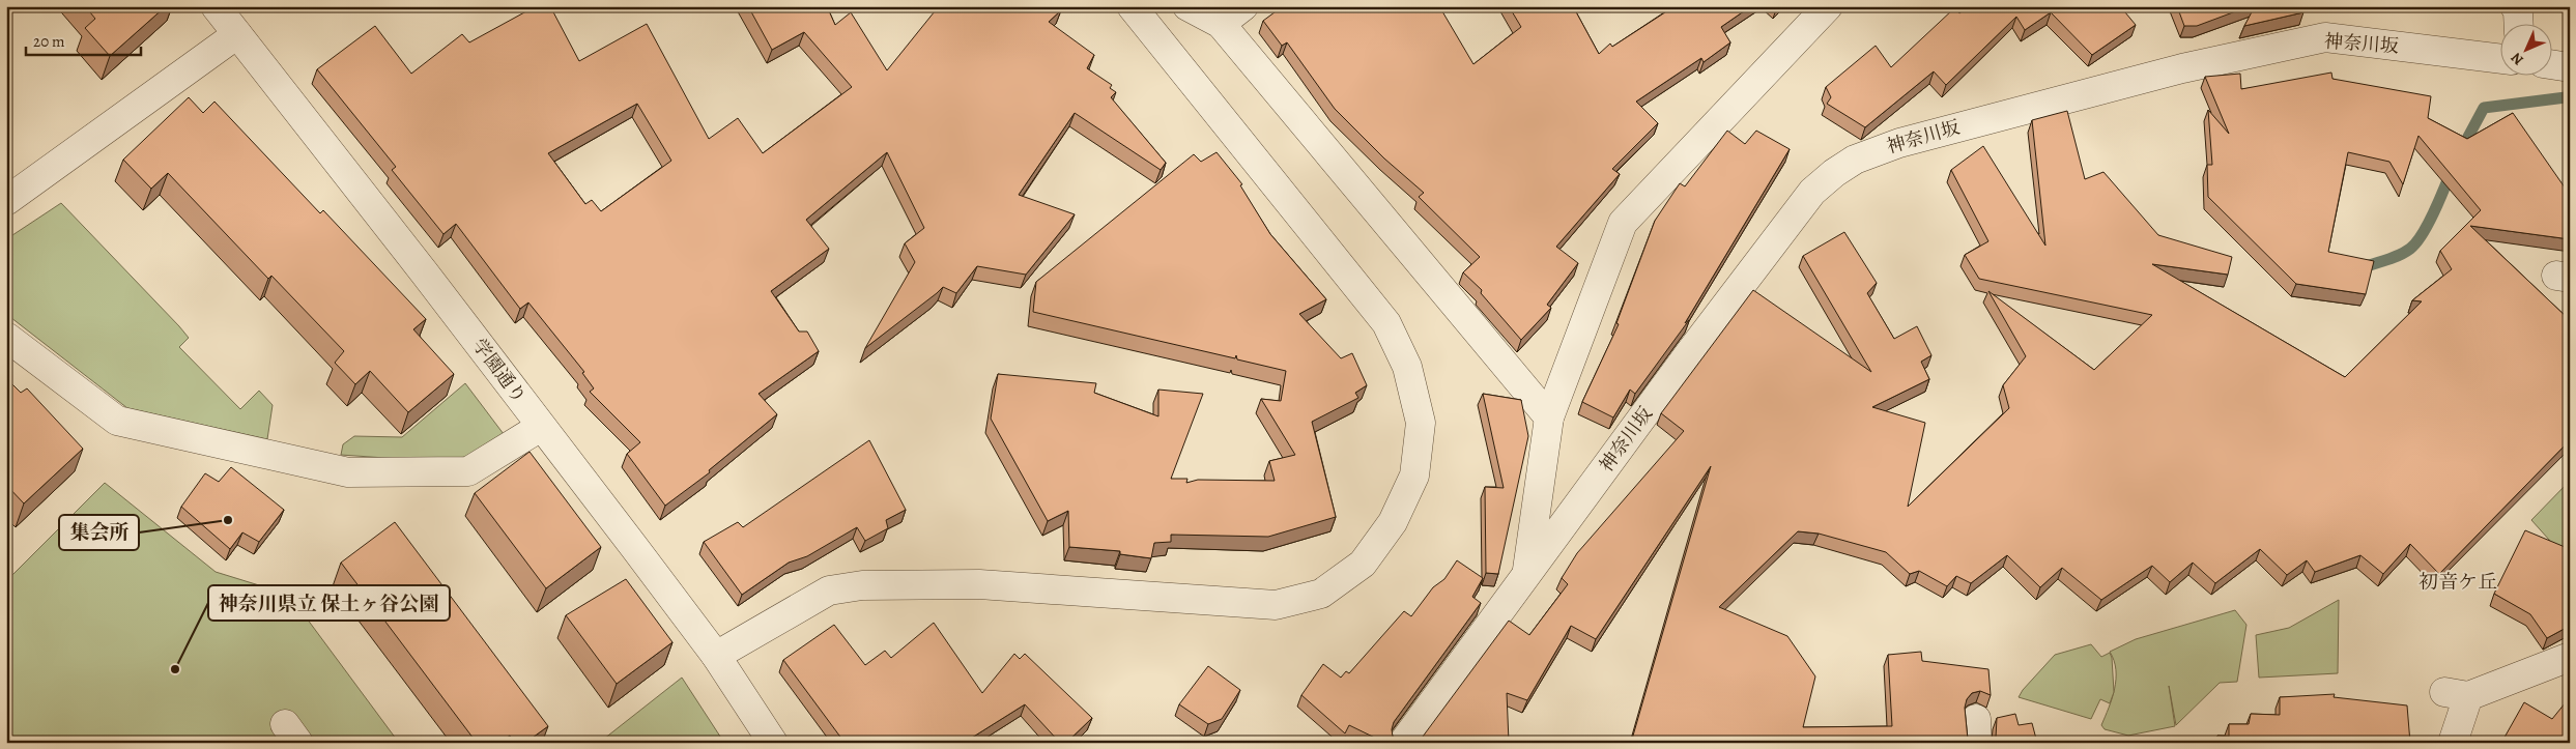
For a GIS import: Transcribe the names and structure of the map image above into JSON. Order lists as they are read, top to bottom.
{
  "streets": {
    "street": ["神奈川坂", "学園通り"]
  },
  "districts": ["初音ケ丘"],
  "places": ["集会所", "神奈川県立 保土ヶ谷公園"],
  "scale_bar": "20 m",
  "north": "bottom left"
}
